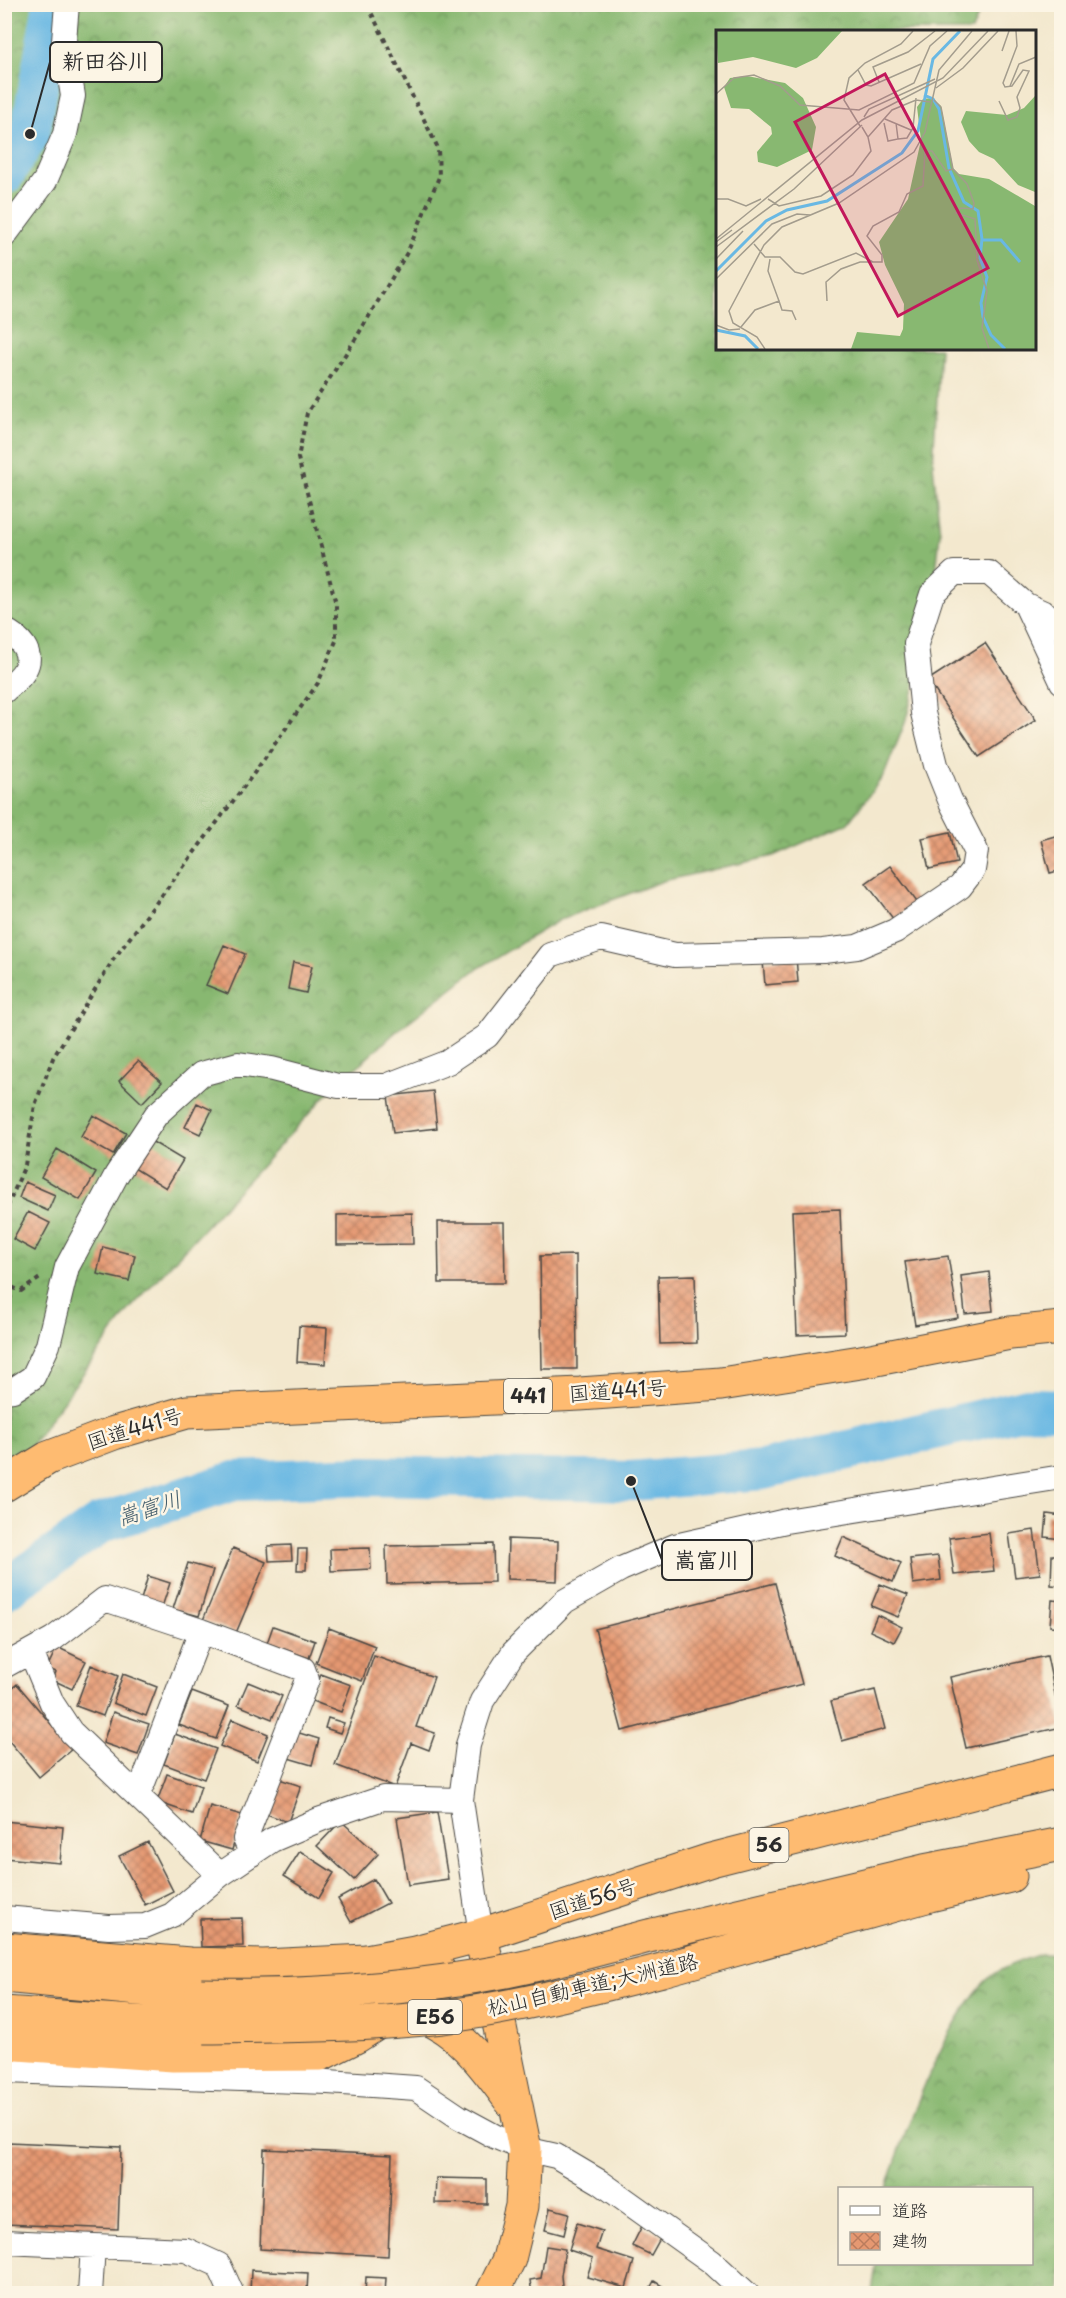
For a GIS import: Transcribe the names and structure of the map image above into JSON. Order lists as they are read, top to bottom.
{
  "streets": {
    "highway": [
      "国道441号",
      "441",
      "56",
      "国道56号",
      "松山自動車道;大洲道路",
      "E56"
    ]
  },
  "water": ["嵩富川"],
  "places": ["新田谷川", "嵩富川"],
  "legend": ["道路", "建物"]
}
